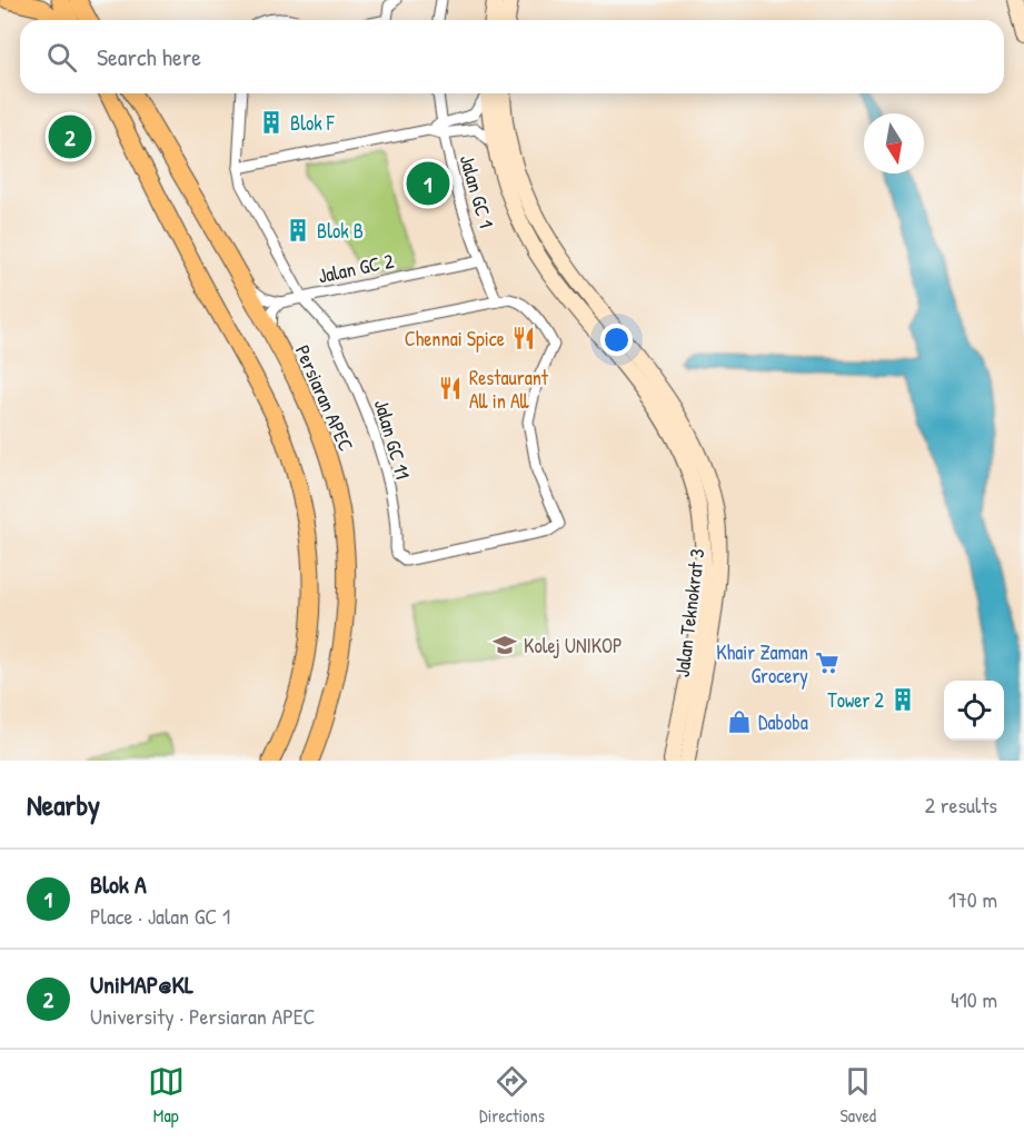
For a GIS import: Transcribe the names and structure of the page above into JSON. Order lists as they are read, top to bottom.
{
  "streets": {
    "main road": ["Persiaran APEC", "Jalan Teknokrat 3"],
    "street": ["Jalan GC 1", "Jalan GC 2", "Jalan GC 11"]
  },
  "crossings": [
    ["Jalan GC 1", "Jalan GC 2"],
    ["Jalan GC 1", "Jalan GC 11"]
  ],
  "places": {
    "building": ["Blok F", "Blok B", "Tower 2"],
    "restaurant": ["Chennai Spice", "Restaurant All in All"],
    "school or university": ["Kolej UNIKOP"],
    "supermarket": ["Khair Zaman Grocery"],
    "shop": ["Daboba"]
  },
  "north": "bottom",
  "page": {
    "search": "Search here",
    "pins": ["2", "1"],
    "heading": ["Nearby", "2 results"],
    "list": [
      {
        "mark": "1",
        "name": "Blok A",
        "note": "Place · Jalan GC 1",
        "value": "170 m"
      },
      {
        "mark": "2",
        "name": "UniMAP@KL",
        "note": "University · Persiaran APEC",
        "value": "410 m"
      }
    ],
    "nav": ["Map", "Directions", "Saved"]
  }
}
